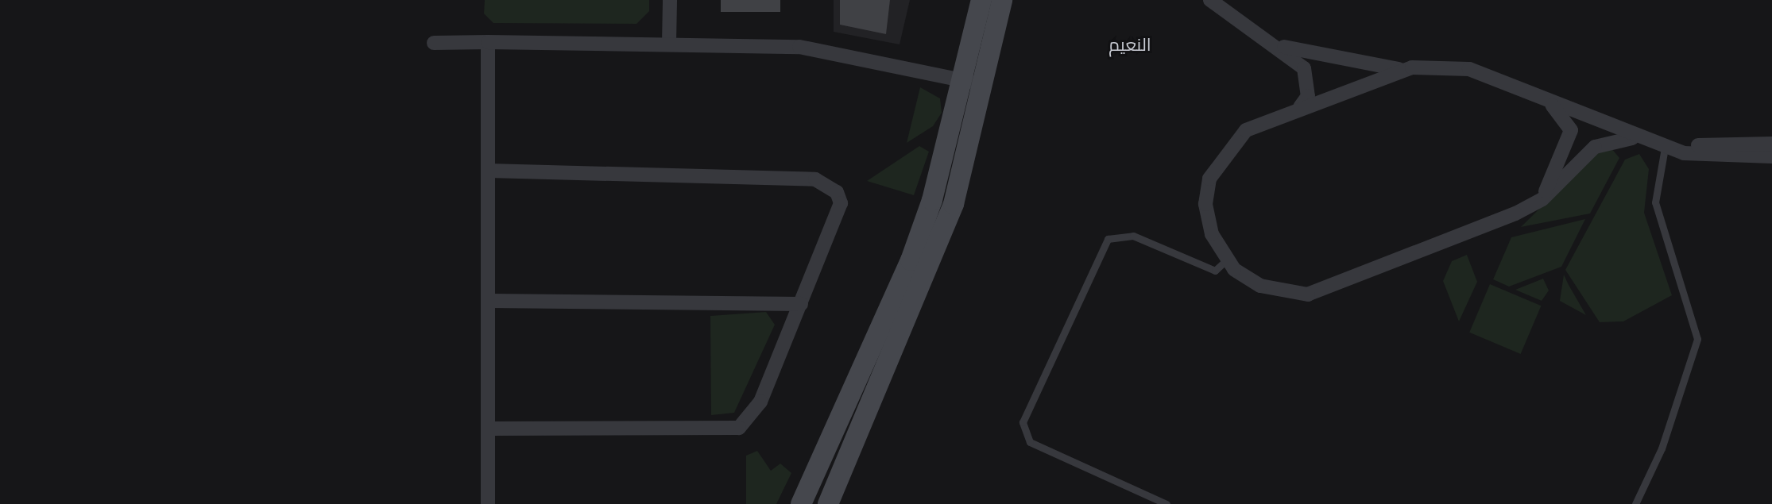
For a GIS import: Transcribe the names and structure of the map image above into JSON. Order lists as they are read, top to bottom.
{
  "districts": ["النعيم"]
}
